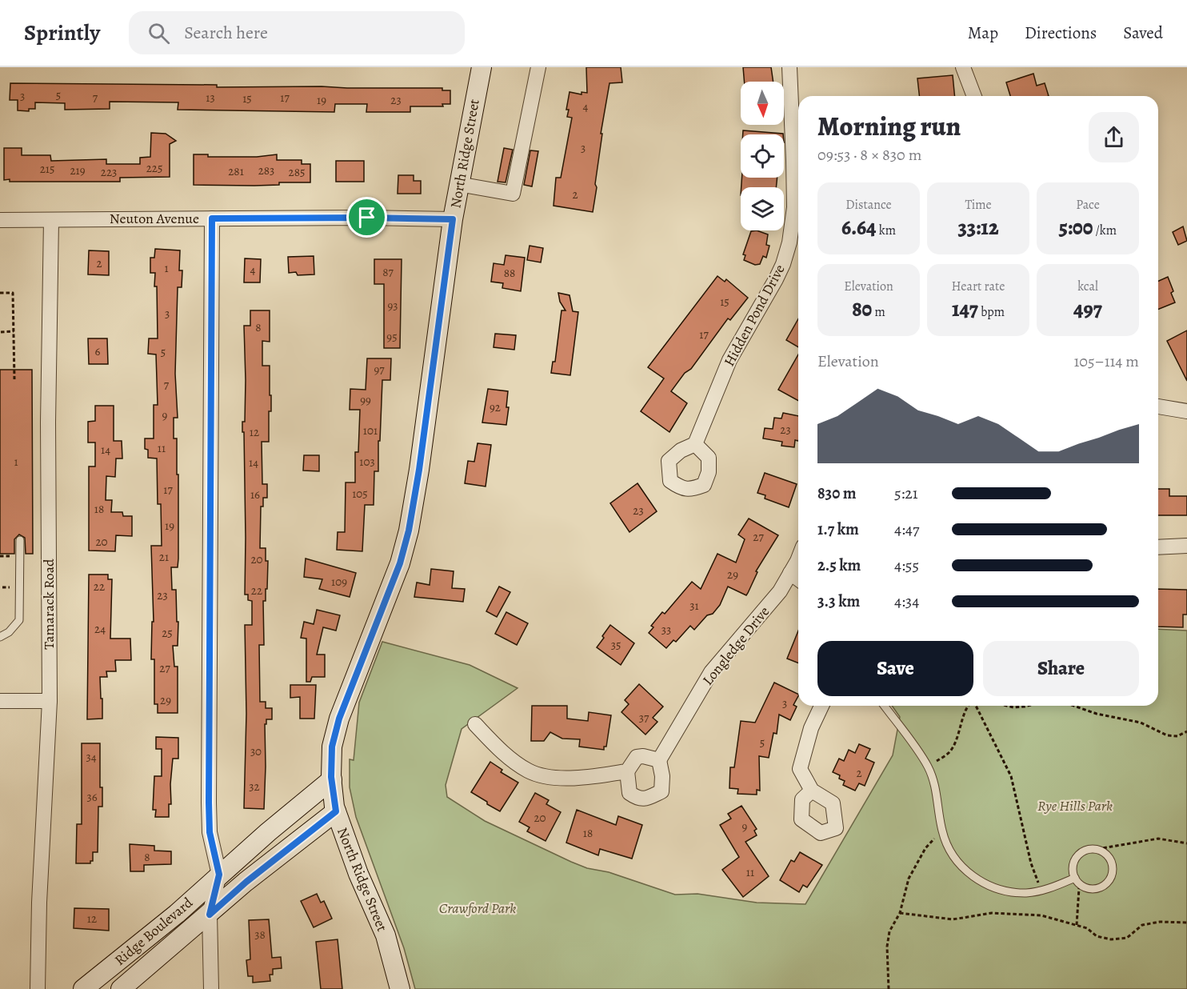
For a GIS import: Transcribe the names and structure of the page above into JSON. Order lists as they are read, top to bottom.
{
  "streets": {
    "street": [
      "North Ridge Street",
      "Neuton Avenue",
      "Hidden Pond Drive",
      "Tamarack Road",
      "Longledge Drive",
      "Ridge Boulevard"
    ]
  },
  "crossings": [
    ["North Ridge Street", "Neuton Avenue"],
    ["North Ridge Street", "Ridge Boulevard"],
    ["Neuton Avenue", "Tamarack Road"]
  ],
  "parks": ["Rye Hills Park", "Crawford Park"],
  "house_numbers": [
    "5",
    "3",
    "7",
    "13",
    "17",
    "15",
    "19",
    "23",
    "4",
    "3",
    "225",
    "215",
    "219",
    "283",
    "281",
    "223",
    "285",
    "2",
    "2",
    "1",
    "4",
    "87",
    "88",
    "15",
    "93",
    "3",
    "8",
    "17",
    "95",
    "6",
    "5",
    "97",
    "7",
    "99",
    "92",
    "9",
    "23",
    "101",
    "12",
    "11",
    "14",
    "1",
    "103",
    "14",
    "17",
    "105",
    "16",
    "18",
    "23",
    "19",
    "27",
    "20",
    "21",
    "20",
    "29",
    "109",
    "22",
    "22",
    "23",
    "31",
    "24",
    "33",
    "25",
    "35",
    "27",
    "29",
    "3",
    "37",
    "5",
    "30",
    "34",
    "2",
    "32",
    "36",
    "20",
    "9",
    "18",
    "8",
    "11",
    "12",
    "38"
  ],
  "north": "bottom",
  "page": {
    "header": "Sprintly",
    "search": "Search here",
    "nav": ["Map", "Directions", "Saved"],
    "heading": ["Morning run", "09:53 · 8 × 830 m"],
    "stats": [
      ["Distance", "6.64 km"],
      ["Time", "33:12"],
      ["Pace", "5:00 /km"],
      ["Elevation", "80 m"],
      ["Heart rate", "147 bpm"],
      ["kcal", "497"]
    ],
    "chart": ["Elevation", "105–114 m"],
    "list": [
      {
        "name": "830 m",
        "note": "5:21"
      },
      {
        "name": "1.7 km",
        "note": "4:47"
      },
      {
        "name": "2.5 km",
        "note": "4:55"
      },
      {
        "name": "3.3 km",
        "note": "4:34"
      }
    ],
    "buttons": ["Save", "Share"]
  }
}
